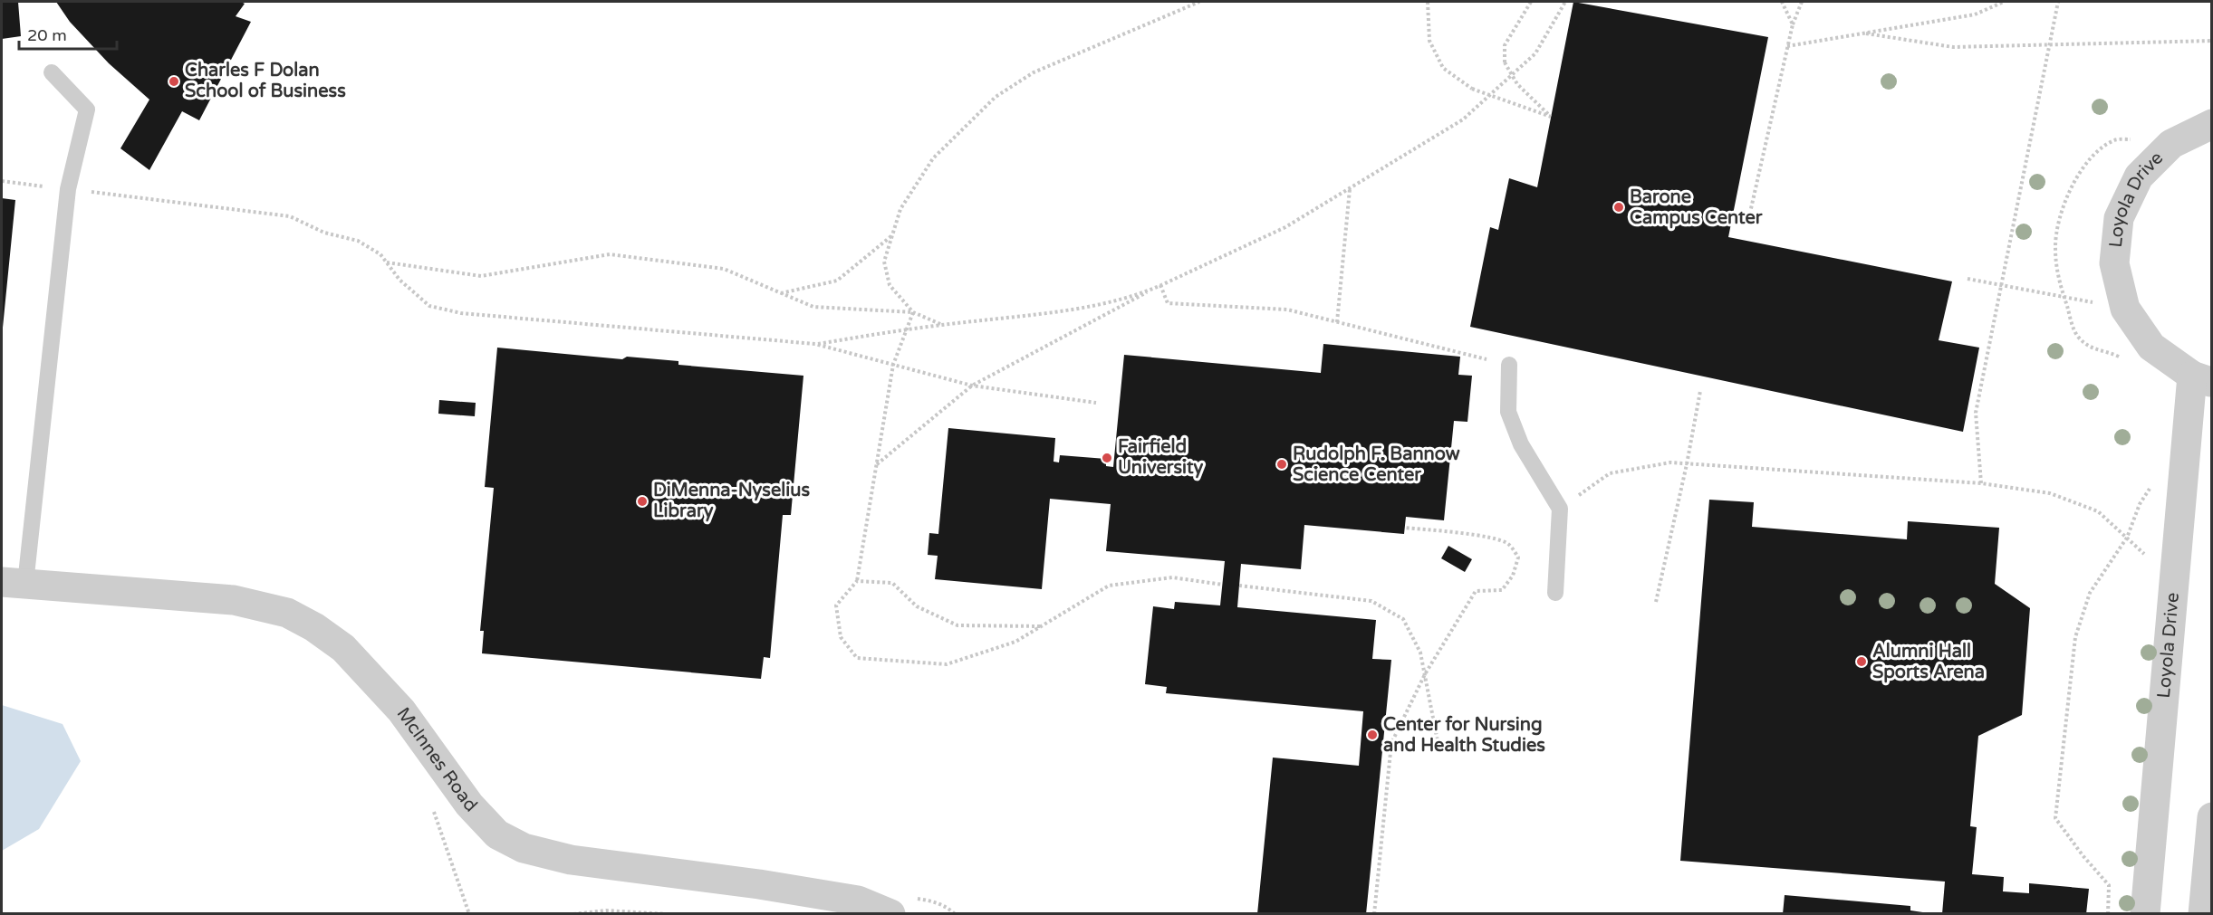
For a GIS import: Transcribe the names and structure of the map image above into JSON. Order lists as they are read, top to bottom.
{
  "streets": {
    "street": ["Loyola Drive", "McInnes Road"]
  },
  "places": [
    "Charles F Dolan School of Business",
    "Barone Campus Center",
    "Fairfield University",
    "Rudolph F. Bannow Science Center",
    "DiMenna-Nyselius Library",
    "Alumni Hall Sports Arena",
    "Center for Nursing and Health Studies"
  ],
  "scale_bar": "20 m"
}
